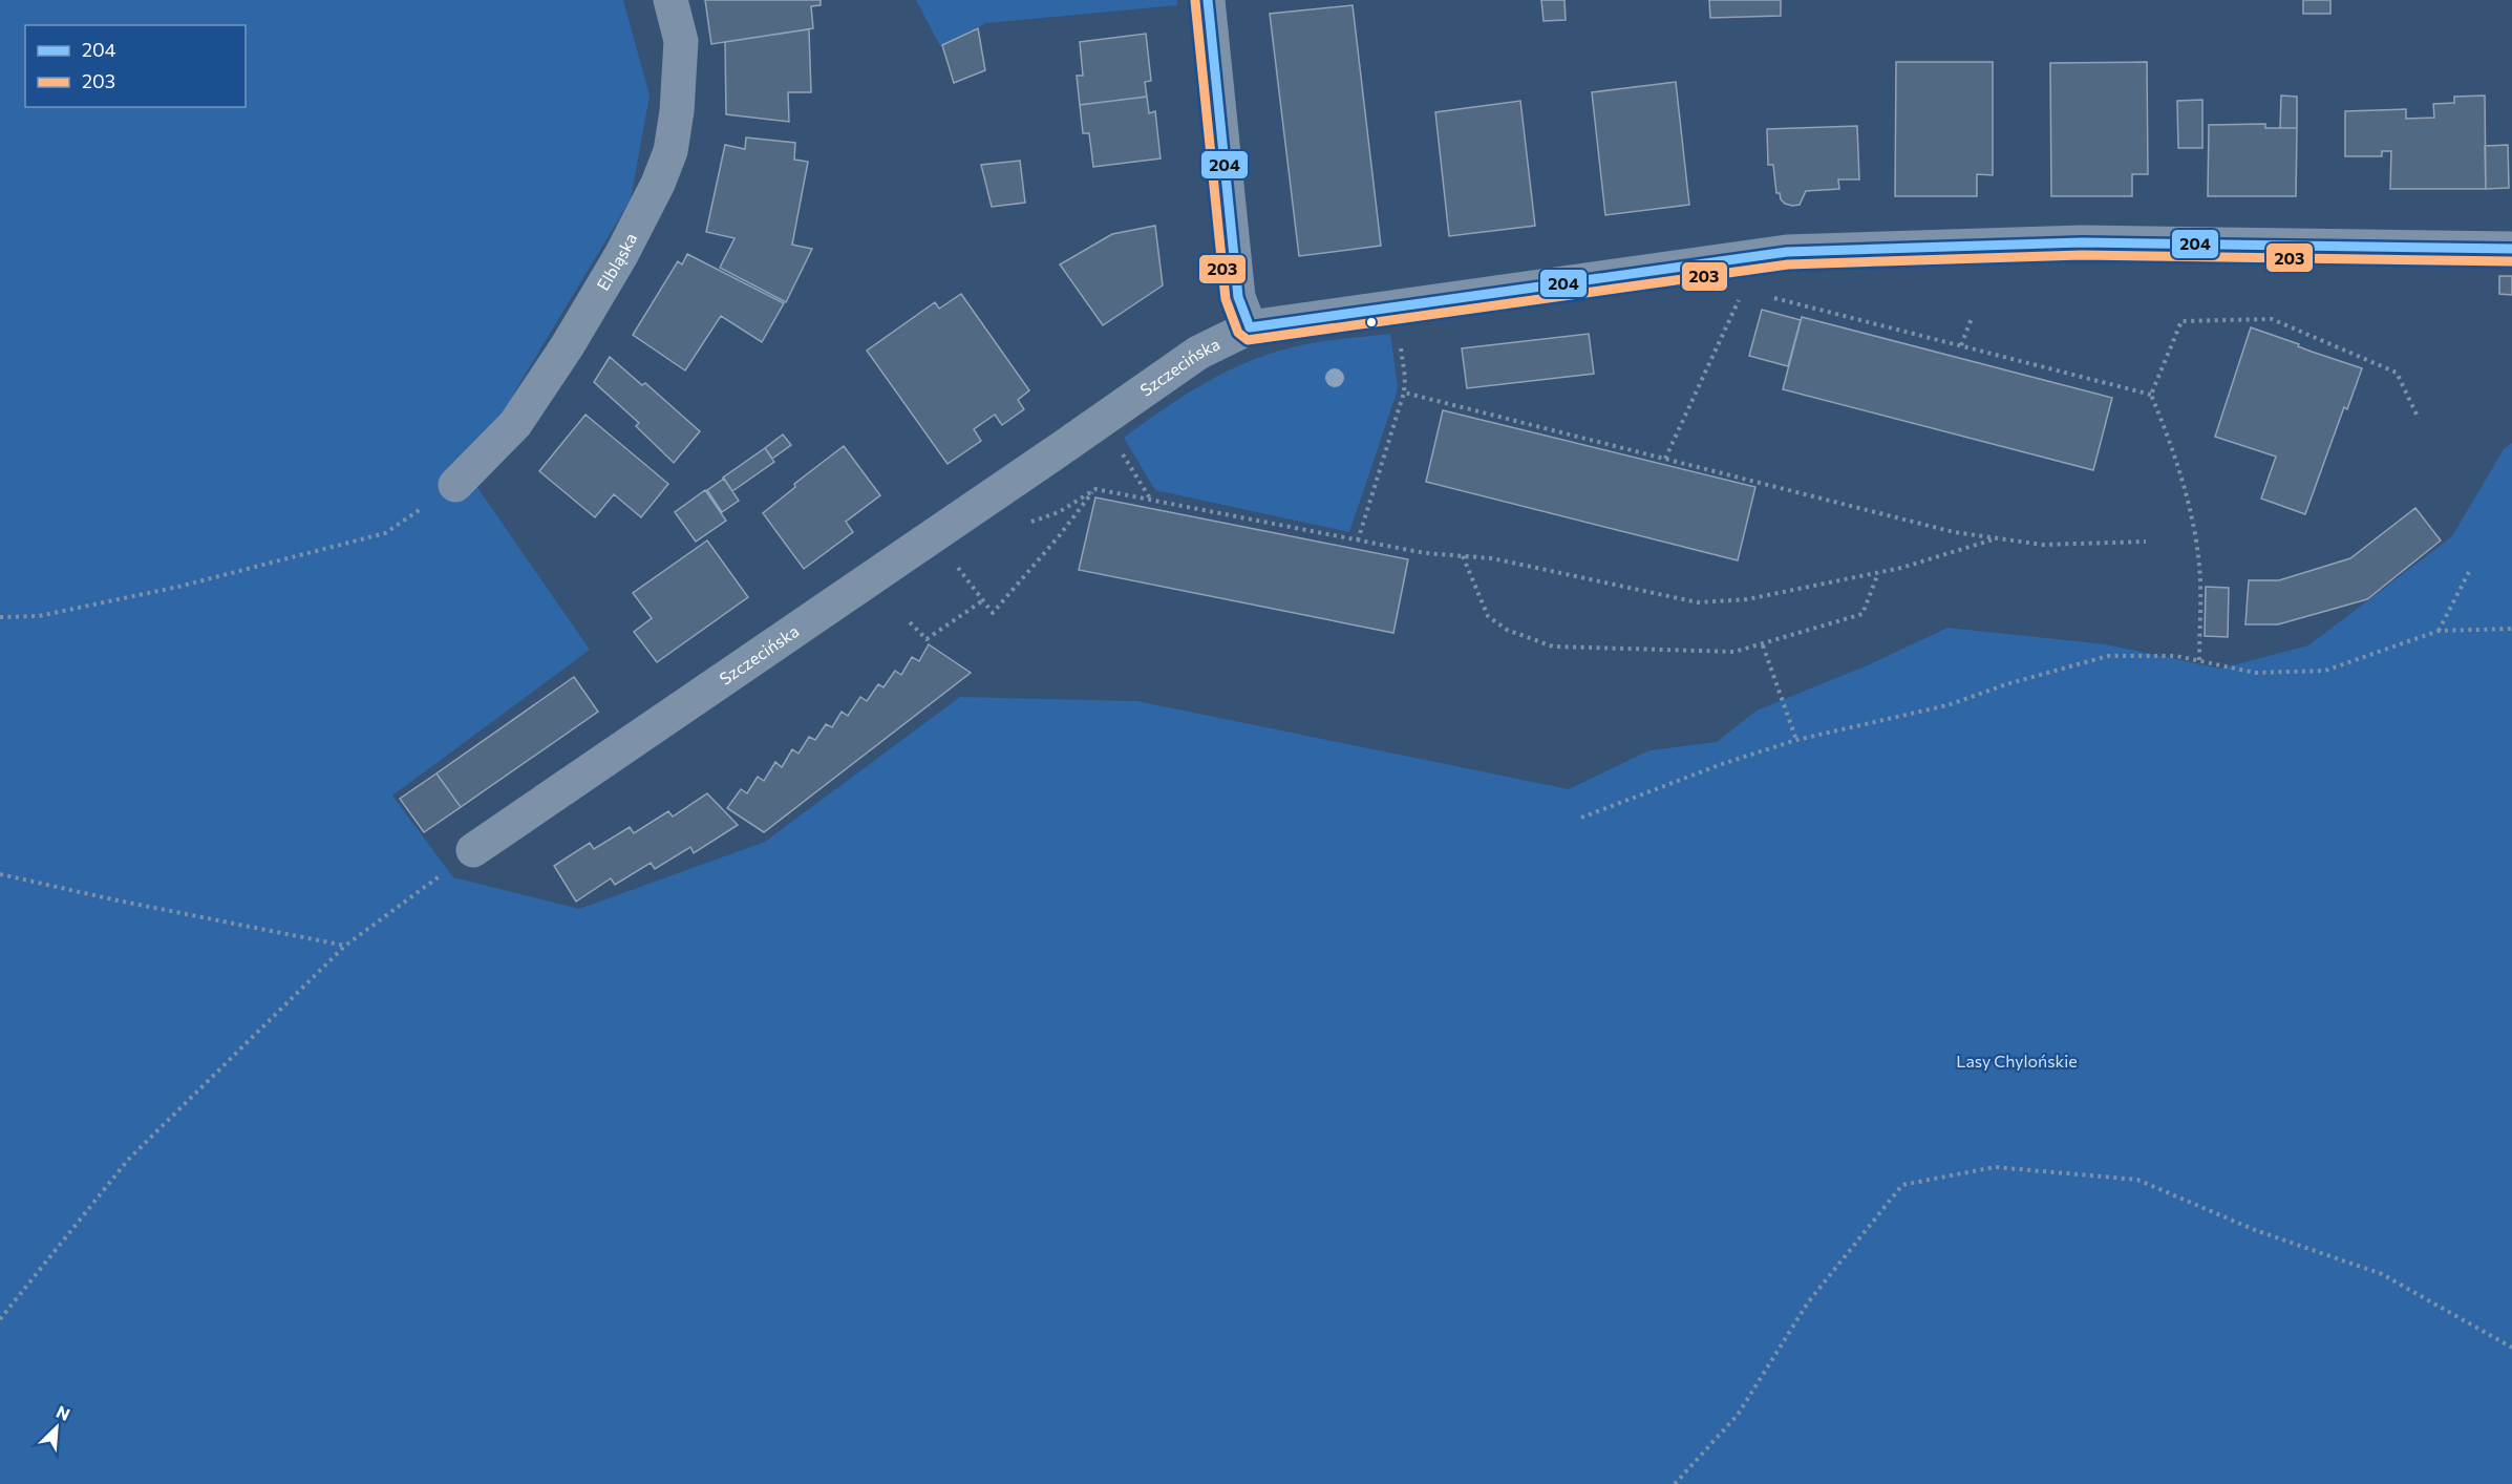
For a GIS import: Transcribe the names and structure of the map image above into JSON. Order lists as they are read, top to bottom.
{
  "streets": {
    "street": ["Elbląska", "Szczecińska"]
  },
  "parks": ["Lasy Chylońskie"],
  "lines": ["transit line 204", "transit line 203"],
  "legend": ["204", "203"],
  "north": "top right"
}
